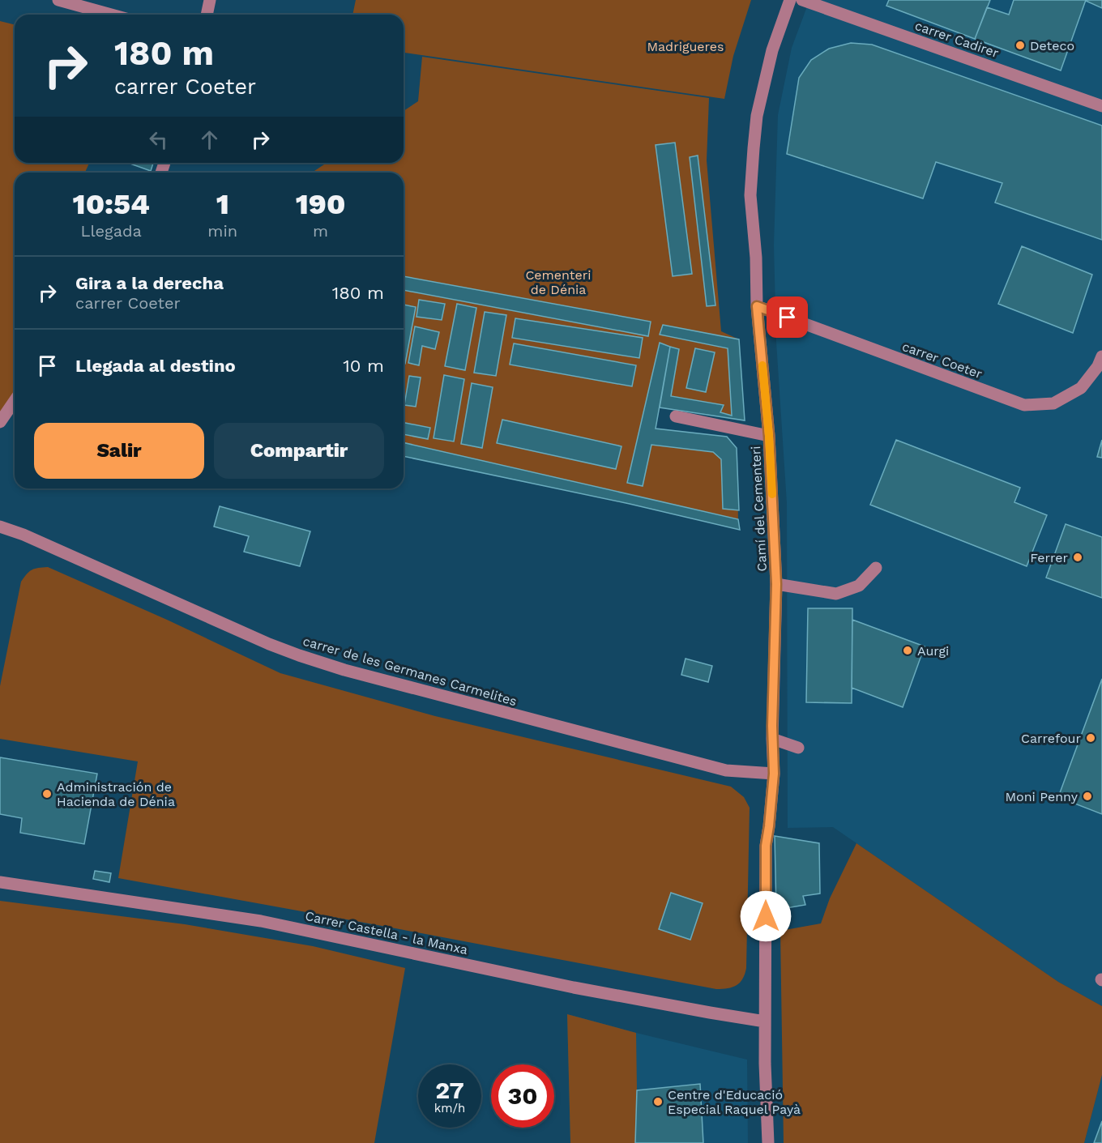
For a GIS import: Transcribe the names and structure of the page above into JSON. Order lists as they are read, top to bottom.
{
  "streets": {
    "street": [
      "carrer Cadirer",
      "carrer Coeter",
      "Camí del Cementeri",
      "carrer de les Germanes Carmelites",
      "Carrer Castella - la Manxa"
    ]
  },
  "crossings": [
    ["carrer Coeter", "Camí del Cementeri"],
    ["Camí del Cementeri", "carrer de les Germanes Carmelites"],
    ["Camí del Cementeri", "Carrer Castella - la Manxa"]
  ],
  "parks": ["Madrigueres", "Cementeri de Dénia"],
  "places": [
    "Deteco",
    "Ferrer",
    "Aurgi",
    "Carrefour",
    "Administración de Hacienda de Dénia",
    "Moni Penny",
    "Centre d'Educació Especial Raquel Payà"
  ],
  "page": {
    "turn": ["180 m", "carrer Coeter"],
    "eta": [
      "10:54",
      "Llegada",
      "1",
      "min",
      "190",
      "m"
    ],
    "list": [
      {
        "name": "Gira a la derecha",
        "note": "carrer Coeter",
        "value": "180 m"
      },
      {
        "name": "Llegada al destino",
        "value": "10 m"
      }
    ],
    "buttons": ["Salir", "Compartir"],
    "speed": "27 km/h",
    "limit": "30"
  }
}
